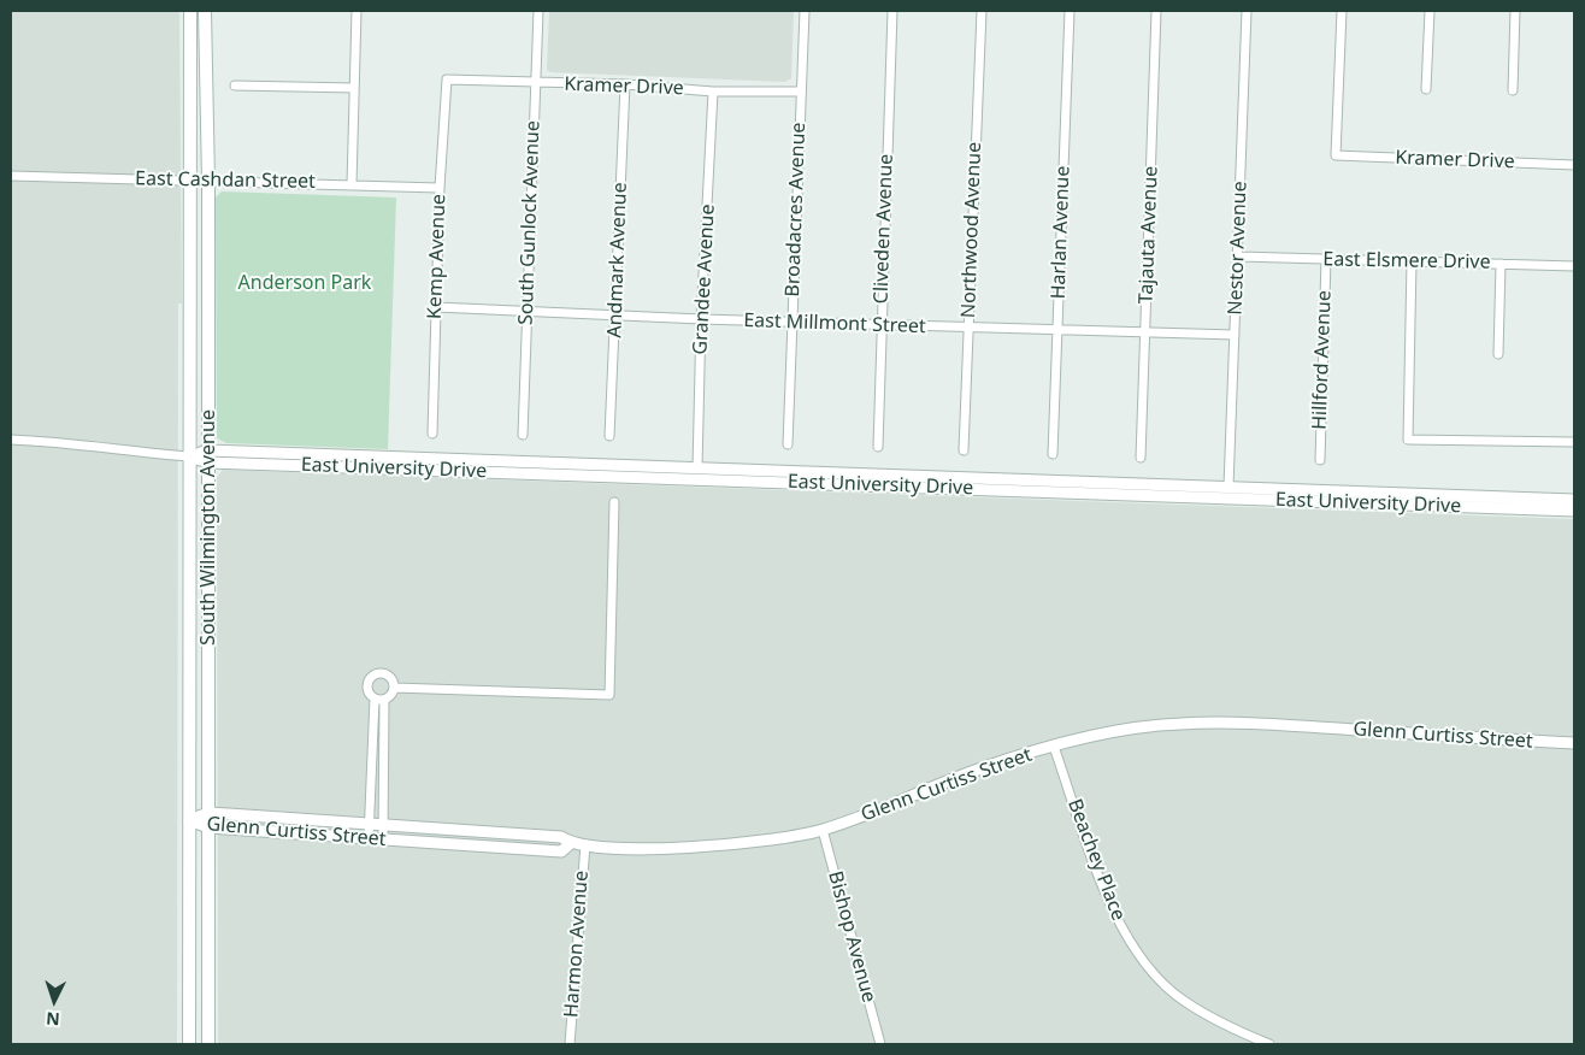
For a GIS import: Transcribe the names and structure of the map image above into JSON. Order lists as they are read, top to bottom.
{
  "streets": {
    "main road": ["South Wilmington Avenue"],
    "street": [
      "Kramer Drive",
      "East Cashdan Street",
      "Broadacres Avenue",
      "South Gunlock Avenue",
      "Cliveden Avenue",
      "Northwood Avenue",
      "Harlan Avenue",
      "Tajauta Avenue",
      "Nestor Avenue",
      "Kemp Avenue",
      "Andmark Avenue",
      "East Elsmere Drive",
      "Grandee Avenue",
      "East Millmont Street",
      "Hillford Avenue",
      "East University Drive",
      "Glenn Curtiss Street",
      "Beachey Place",
      "Bishop Avenue",
      "Harmon Avenue"
    ]
  },
  "crossings": [
    ["Kramer Drive", "Broadacres Avenue"],
    ["Kramer Drive", "South Gunlock Avenue"],
    ["Kramer Drive", "Kemp Avenue"],
    ["Kramer Drive", "Andmark Avenue"],
    ["Kramer Drive", "Grandee Avenue"],
    ["East Cashdan Street", "Kemp Avenue"],
    ["East Cashdan Street", "South Wilmington Avenue"],
    ["Broadacres Avenue", "East Millmont Street"],
    ["South Gunlock Avenue", "East Millmont Street"],
    ["Cliveden Avenue", "East Millmont Street"],
    ["Northwood Avenue", "East Millmont Street"],
    ["Harlan Avenue", "East Millmont Street"],
    ["Tajauta Avenue", "East Millmont Street"],
    ["Nestor Avenue", "East Elsmere Drive"],
    ["Nestor Avenue", "East Millmont Street"],
    ["Nestor Avenue", "East University Drive"],
    ["Kemp Avenue", "East Millmont Street"],
    ["Andmark Avenue", "East Millmont Street"],
    ["East Elsmere Drive", "Hillford Avenue"],
    ["Grandee Avenue", "East Millmont Street"],
    ["Grandee Avenue", "East University Drive"],
    ["East University Drive", "South Wilmington Avenue"],
    ["South Wilmington Avenue", "Glenn Curtiss Street"],
    ["Glenn Curtiss Street", "Beachey Place"],
    ["Glenn Curtiss Street", "Bishop Avenue"],
    ["Glenn Curtiss Street", "Harmon Avenue"]
  ],
  "parks": ["Anderson Park"],
  "north": "bottom"
}
